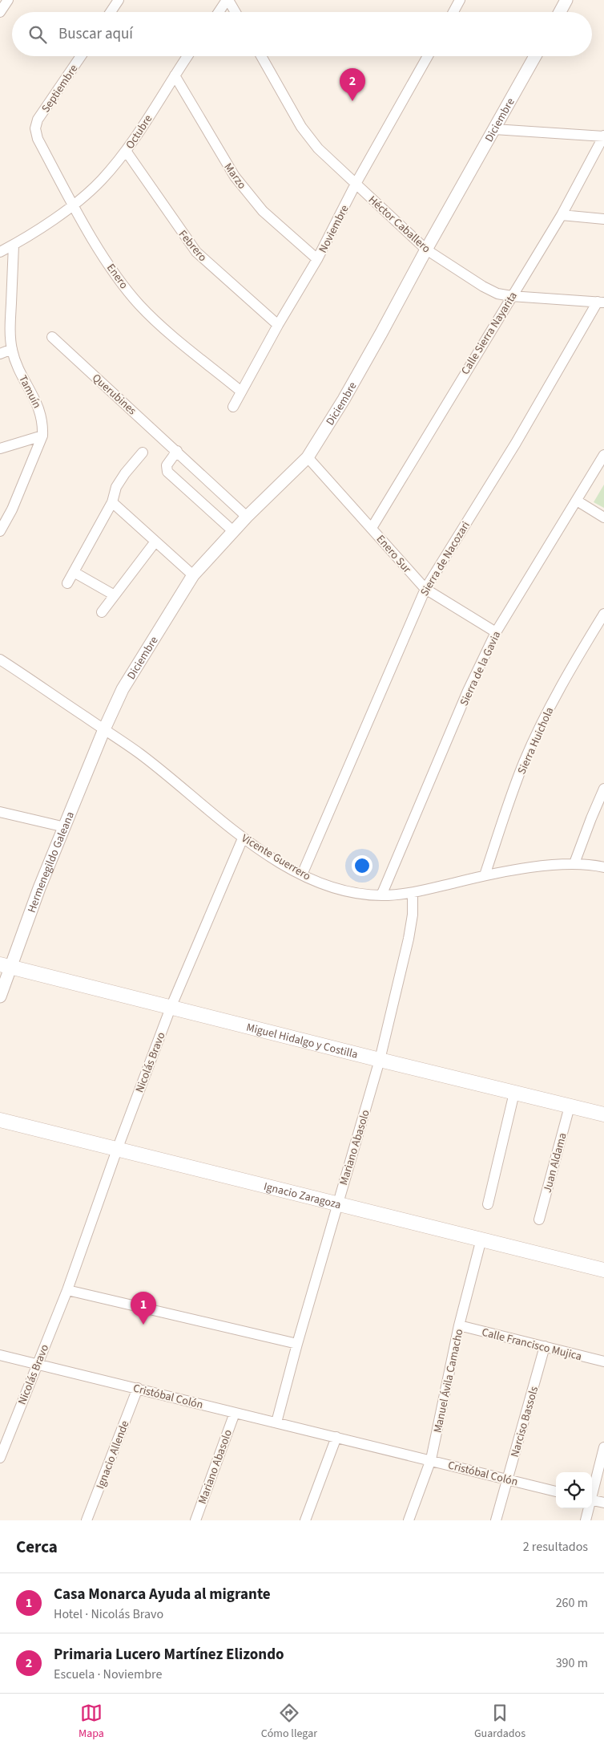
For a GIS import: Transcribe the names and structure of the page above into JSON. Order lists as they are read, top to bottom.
{
  "streets": {
    "main road": ["Miguel Hidalgo y Costilla", "Ignacio Zaragoza"],
    "street": [
      "Septiembre",
      "Diciembre",
      "Octubre",
      "Marzo",
      "Héctor Caballero",
      "Noviembre",
      "Febrero",
      "Enero",
      "Calle Sierra Nayarita",
      "Tamuín",
      "Querubines",
      "Enero Sur",
      "Sierra de Nacozari",
      "Sierra de la Gavia",
      "Sierra Huichola",
      "Vicente Guerrero",
      "Hermenegildo Galeana",
      "Nicolás Bravo",
      "Mariano Abasolo",
      "Juan Aldama",
      "Calle Francisco Mujica",
      "Manuel Ávila Camacho",
      "Cristóbal Colón",
      "Narciso Bassols",
      "Ignacio Allende"
    ]
  },
  "crossings": [
    ["Septiembre", "Enero"],
    ["Diciembre", "Héctor Caballero"],
    ["Diciembre", "Querubines"],
    ["Diciembre", "Enero Sur"],
    ["Diciembre", "Vicente Guerrero"],
    ["Diciembre", "Hermenegildo Galeana"],
    ["Octubre", "Marzo"],
    ["Octubre", "Febrero"],
    ["Octubre", "Enero"],
    ["Octubre", "Tamuín"],
    ["Marzo", "Noviembre"],
    ["Héctor Caballero", "Noviembre"],
    ["Héctor Caballero", "Calle Sierra Nayarita"],
    ["Héctor Caballero", "Sierra de Nacozari"],
    ["Noviembre", "Febrero"],
    ["Noviembre", "Enero"],
    ["Calle Sierra Nayarita", "Enero Sur"],
    ["Enero Sur", "Sierra de Nacozari"],
    ["Enero Sur", "Sierra de la Gavia"],
    ["Sierra de Nacozari", "Vicente Guerrero"],
    ["Sierra de la Gavia", "Vicente Guerrero"],
    ["Sierra Huichola", "Vicente Guerrero"],
    ["Vicente Guerrero", "Hermenegildo Galeana"],
    ["Vicente Guerrero", "Nicolás Bravo"],
    ["Vicente Guerrero", "Mariano Abasolo"],
    ["Hermenegildo Galeana", "Miguel Hidalgo y Costilla"],
    ["Miguel Hidalgo y Costilla", "Nicolás Bravo"],
    ["Miguel Hidalgo y Costilla", "Mariano Abasolo"],
    ["Miguel Hidalgo y Costilla", "Juan Aldama"],
    ["Nicolás Bravo", "Ignacio Zaragoza"],
    ["Nicolás Bravo", "Cristóbal Colón"],
    ["Mariano Abasolo", "Ignacio Zaragoza"],
    ["Mariano Abasolo", "Cristóbal Colón"],
    ["Ignacio Zaragoza", "Manuel Ávila Camacho"],
    ["Calle Francisco Mujica", "Manuel Ávila Camacho"],
    ["Calle Francisco Mujica", "Narciso Bassols"],
    ["Manuel Ávila Camacho", "Cristóbal Colón"],
    ["Cristóbal Colón", "Narciso Bassols"],
    ["Cristóbal Colón", "Ignacio Allende"]
  ],
  "page": {
    "search": "Buscar aquí",
    "pins": ["2", "1"],
    "heading": ["Cerca", "2 resultados"],
    "list": [
      {
        "mark": "1",
        "name": "Casa Monarca Ayuda al migrante",
        "note": "Hotel · Nicolás Bravo",
        "value": "260 m"
      },
      {
        "mark": "2",
        "name": "Primaria Lucero Martínez Elizondo",
        "note": "Escuela · Noviembre",
        "value": "390 m"
      }
    ],
    "nav": ["Mapa", "Cómo llegar", "Guardados"]
  }
}
